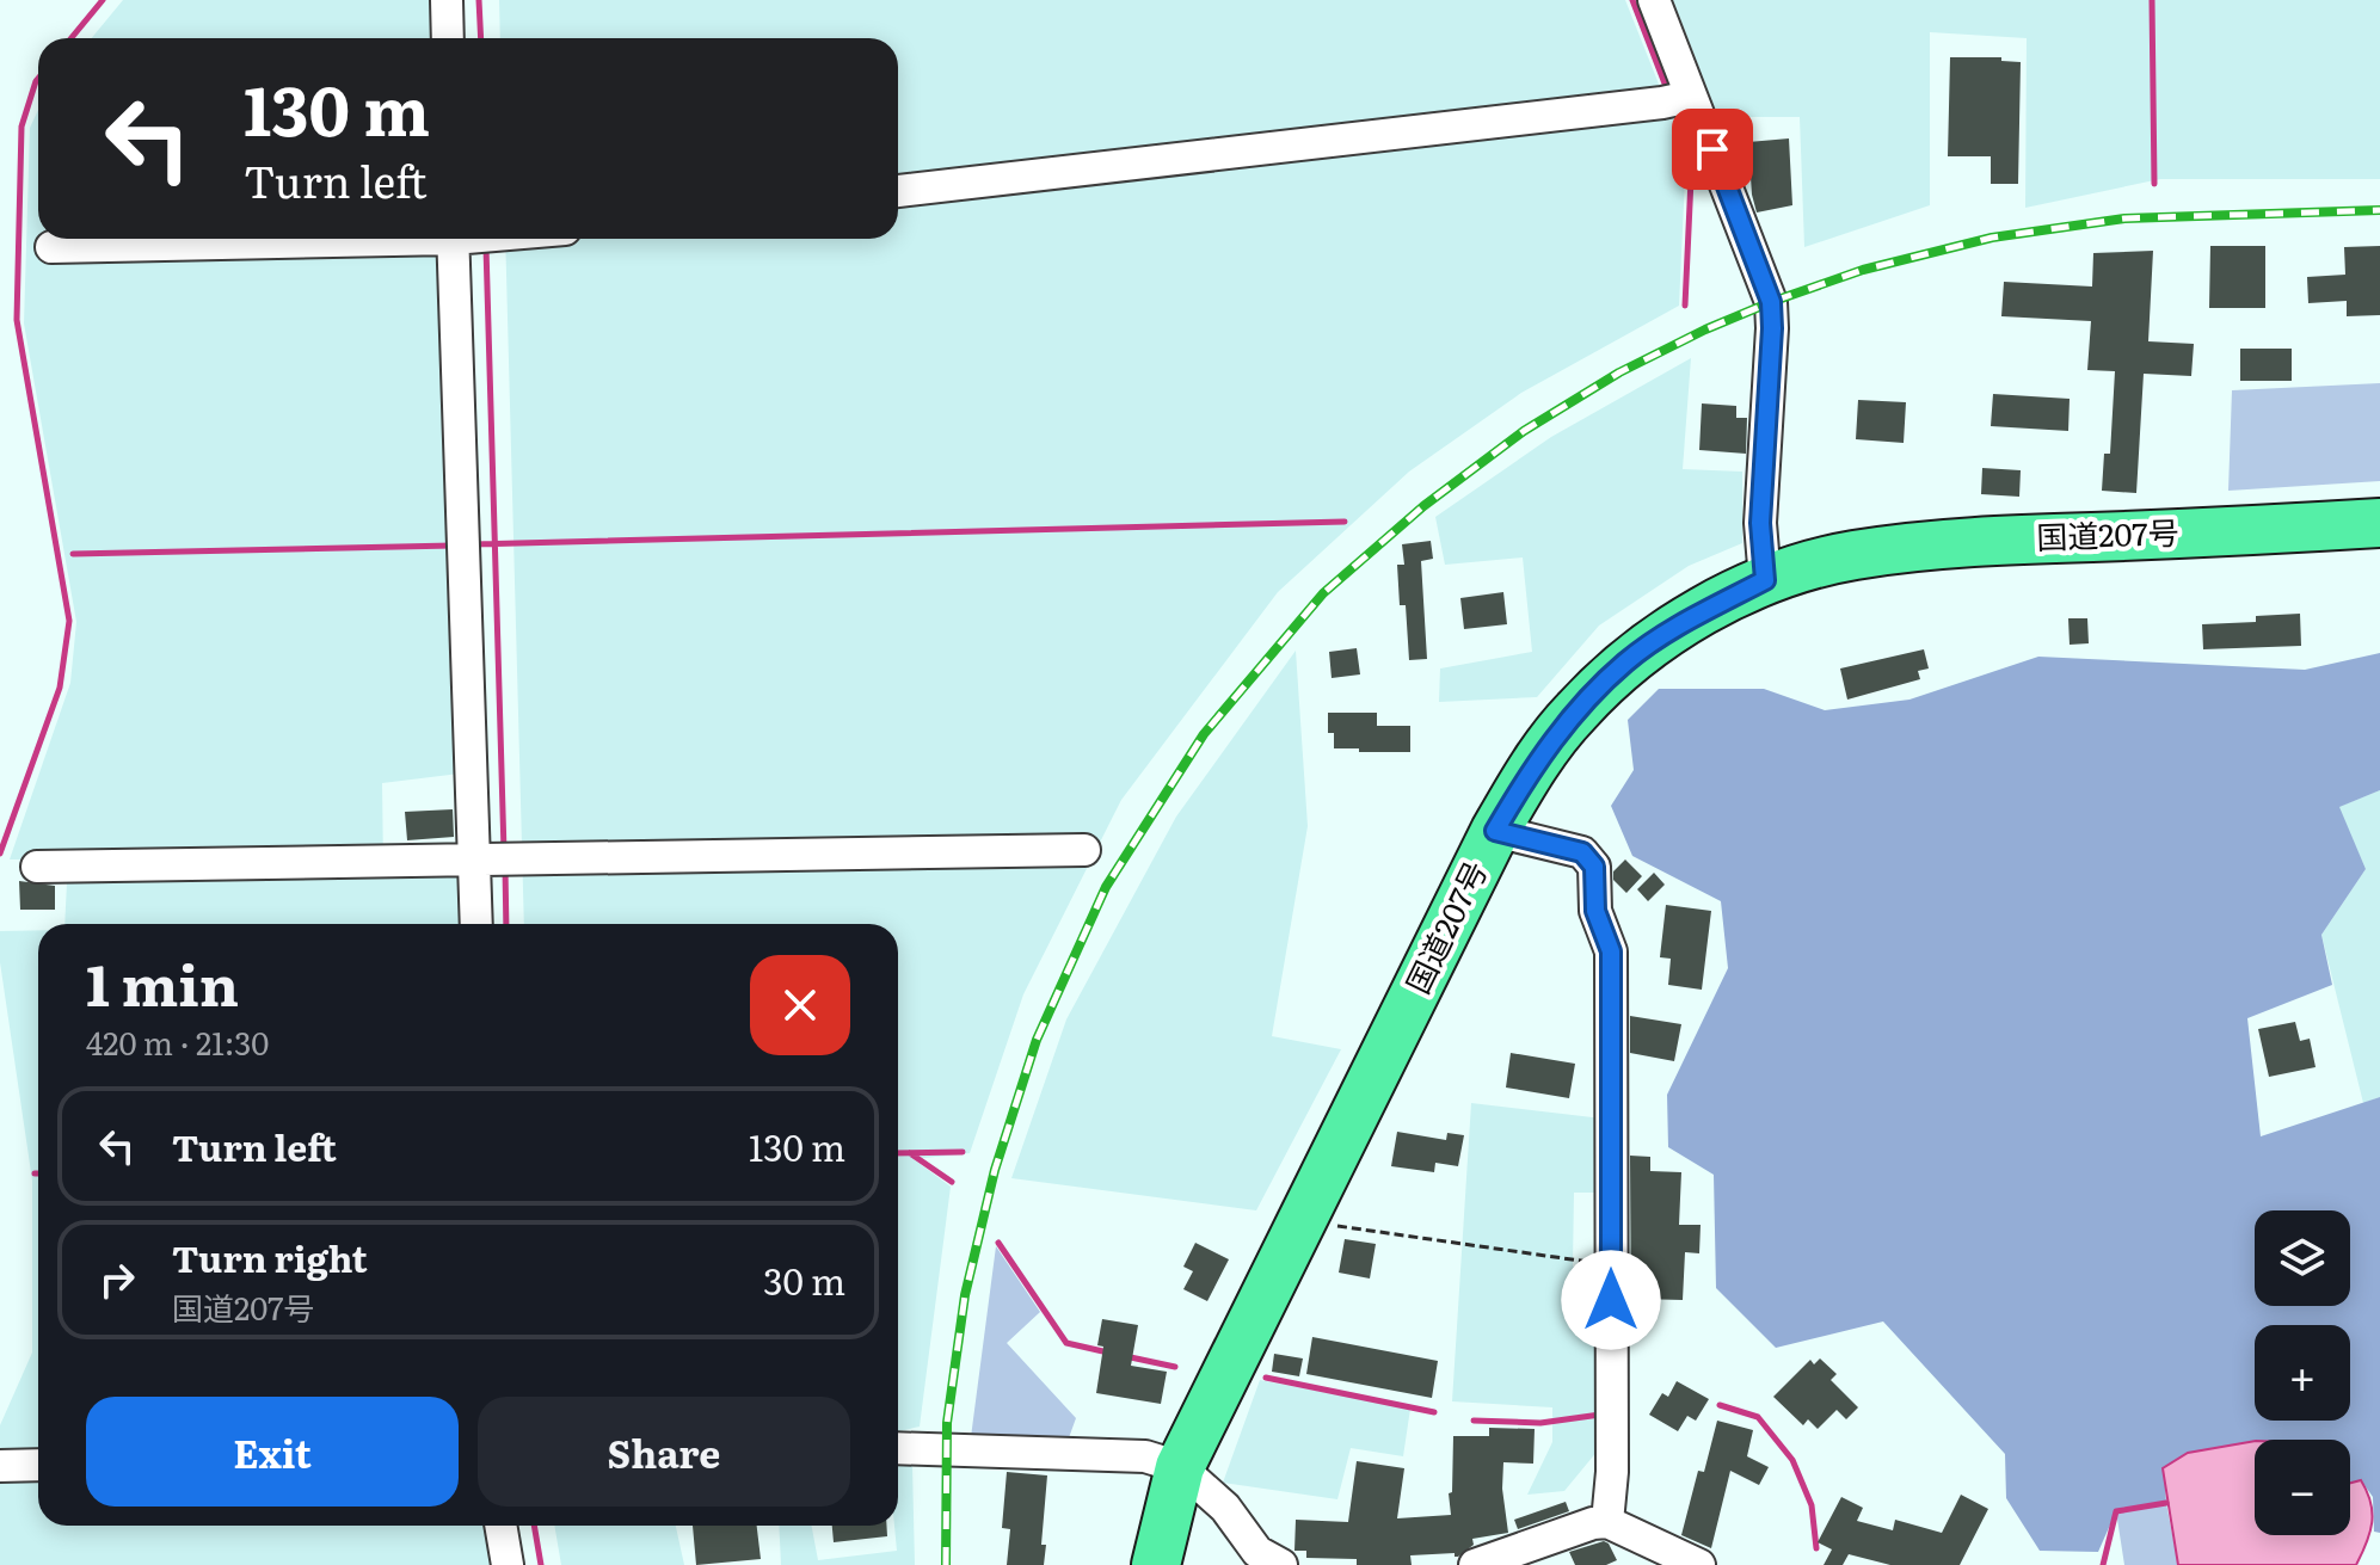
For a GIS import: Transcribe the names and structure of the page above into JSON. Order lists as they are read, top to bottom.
{
  "streets": {
    "highway": ["国道207号"]
  },
  "page": {
    "turn": ["130 m", "Turn left"],
    "heading": ["1 min", "420 m · 21:30"],
    "list": [
      {
        "name": "Turn left",
        "value": "130 m"
      },
      {
        "name": "Turn right",
        "note": "国道207号",
        "value": "30 m"
      }
    ],
    "map_buttons": ["+", "−"],
    "buttons": ["Exit", "Share"]
  }
}
